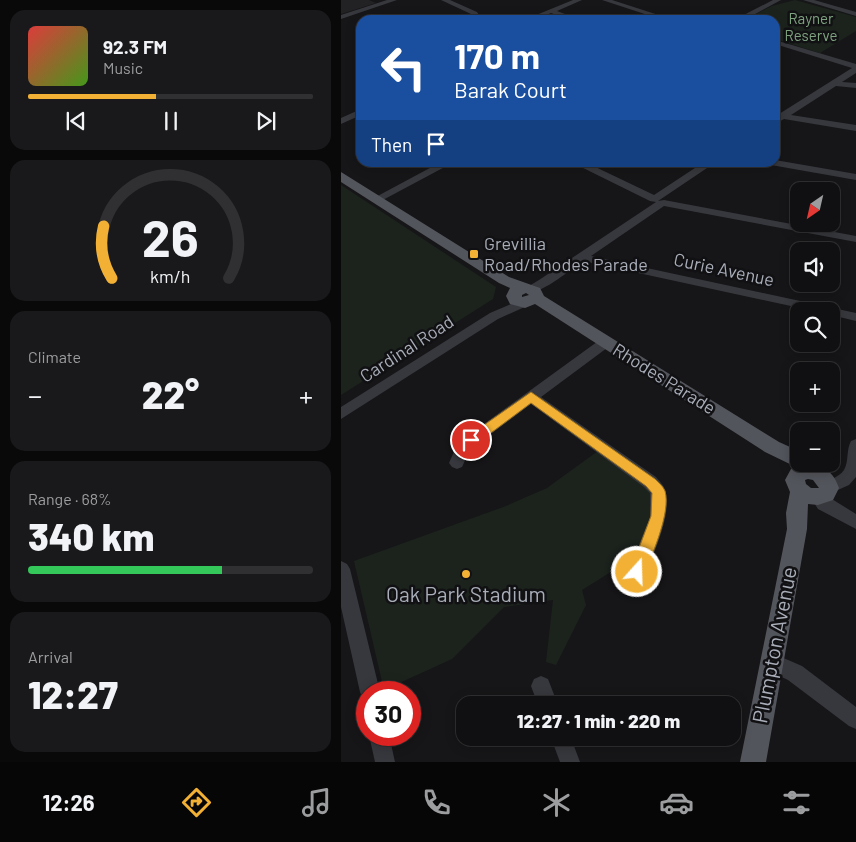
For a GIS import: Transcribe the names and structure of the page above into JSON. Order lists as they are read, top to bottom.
{
  "streets": {
    "main road": ["Rhodes Parade", "Plumpton Avenue"],
    "street": ["Curie Avenue", "Cardinal Road"]
  },
  "crossings": [
    ["Curie Avenue", "Cardinal Road"],
    ["Cardinal Road", "Rhodes Parade"],
    ["Rhodes Parade", "Plumpton Avenue"]
  ],
  "parks": ["Rayner Reserve"],
  "places": {
    "transit": ["Grevillia Road/Rhodes Parade"],
    "other": ["Oak Park Stadium"]
  },
  "north": "bottom left",
  "page": {
    "turn": ["170 m", "Barak Court"],
    "song": ["92.3 FM", "Music"],
    "then": "Then",
    "map_buttons": ["+", "−"],
    "tile": [
      "Climate",
      ["Range · 68%", "340 km"],
      ["Arrival", "12:27"]
    ],
    "heat": ["−", "22°", "+"],
    "limit": "30",
    "trip": "12:27 · 1 min · 220 m",
    "tabs": "12:26",
    "gauge": ["26", "km/h"]
  }
}
